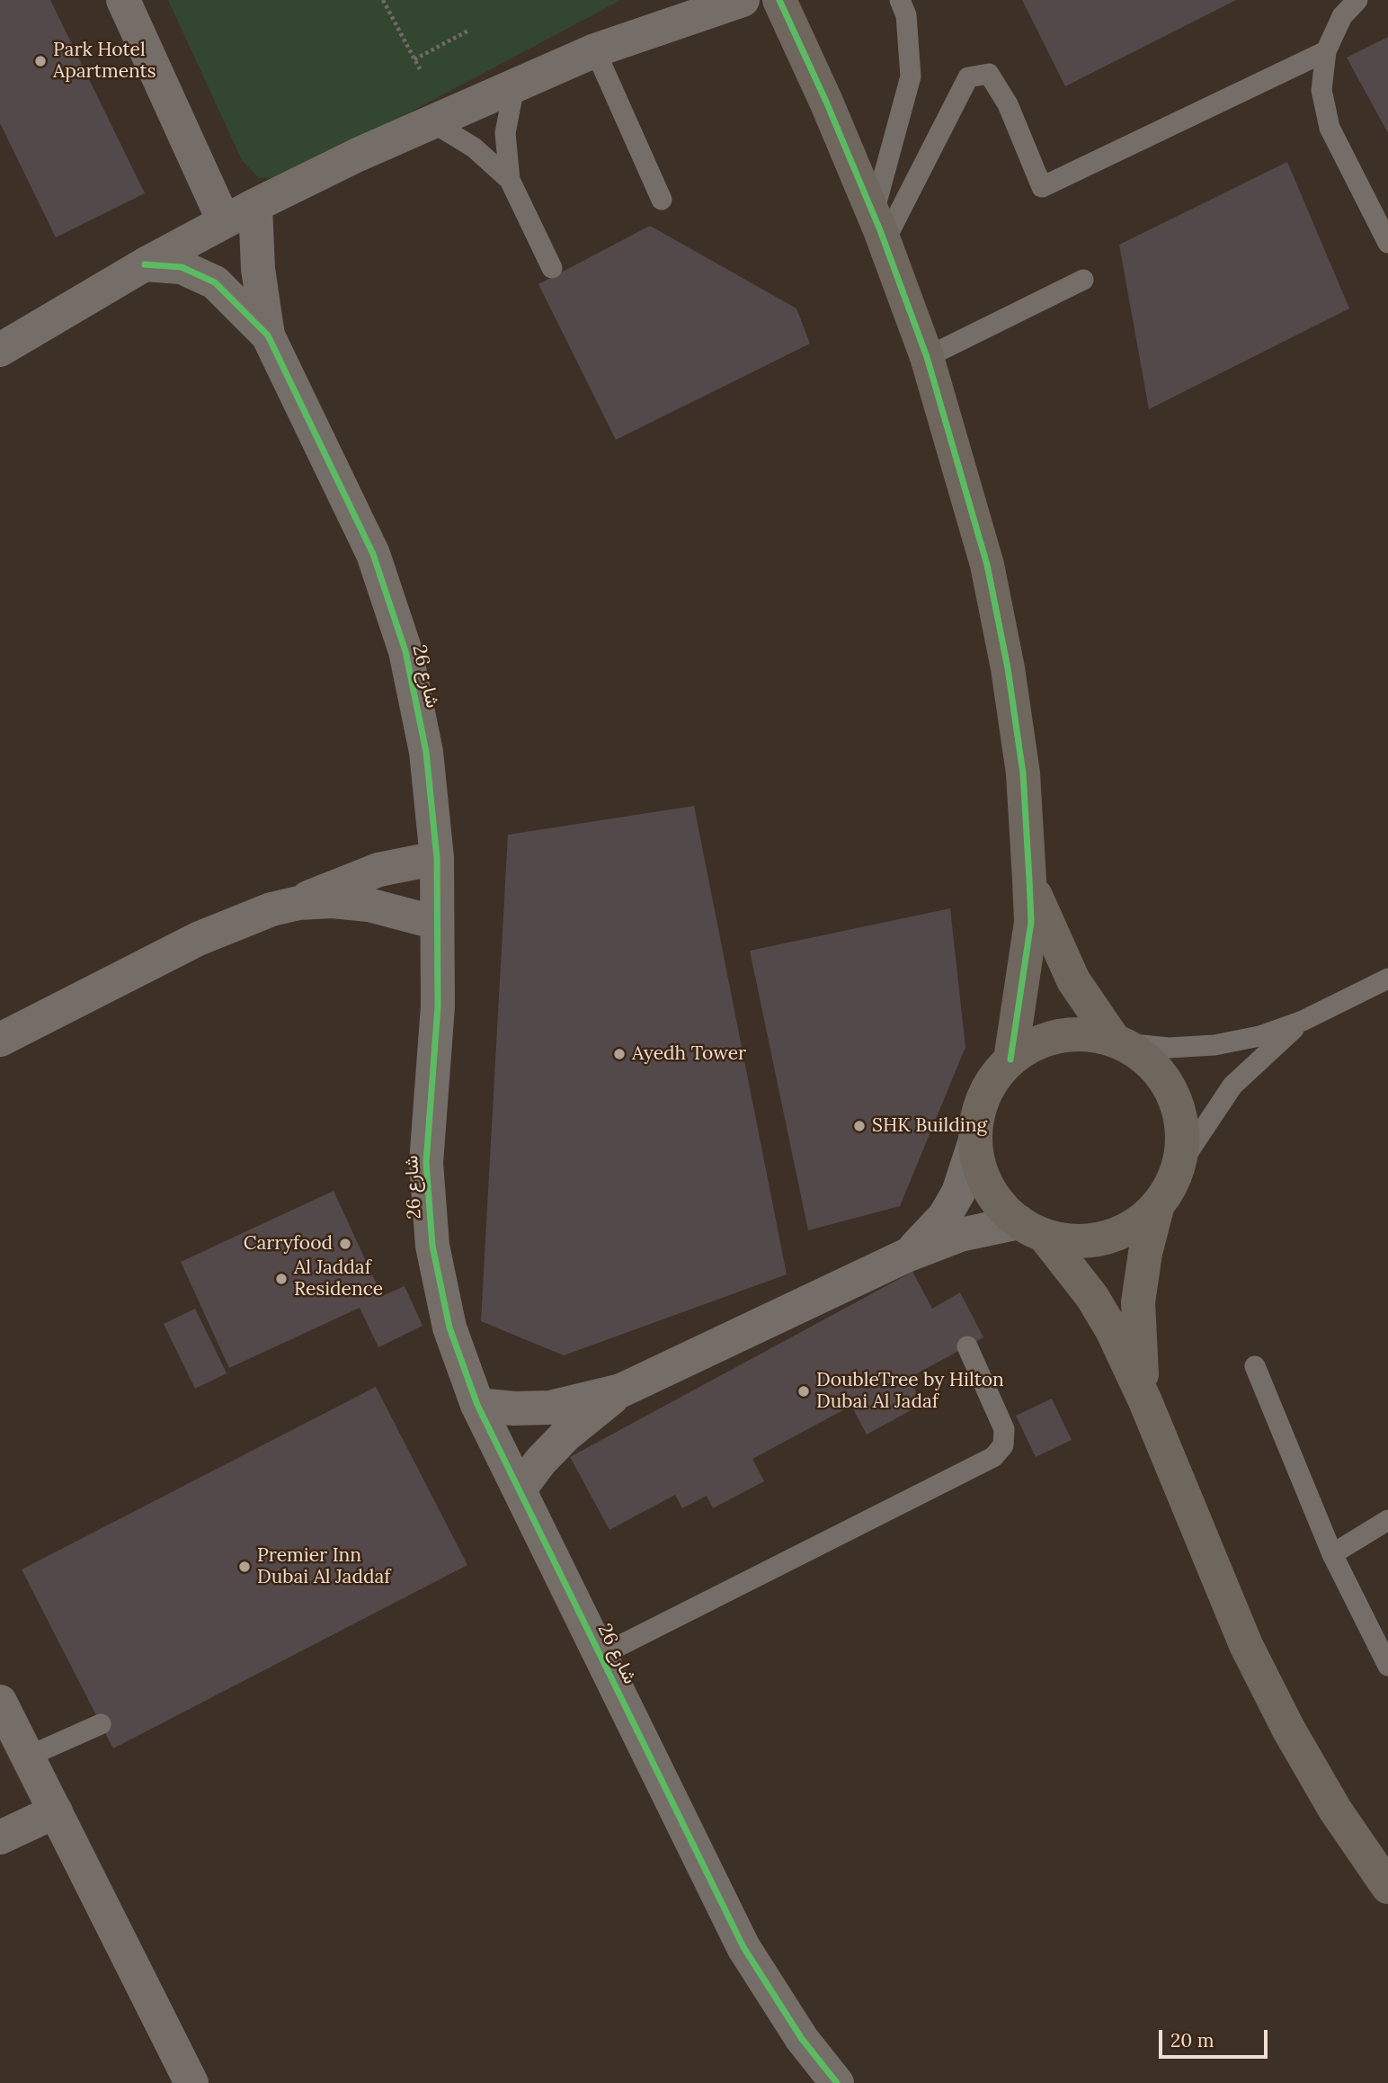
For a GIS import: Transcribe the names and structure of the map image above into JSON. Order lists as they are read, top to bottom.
{
  "streets": {
    "street": ["شارع 26"]
  },
  "places": [
    "Park Hotel Apartments",
    "Ayedh Tower",
    "SHK Building",
    "Carryfood",
    "Al Jaddaf Residence",
    "DoubleTree by Hilton Dubai Al Jadaf",
    "Premier Inn Dubai Al Jaddaf"
  ],
  "scale_bar": "20 m"
}
